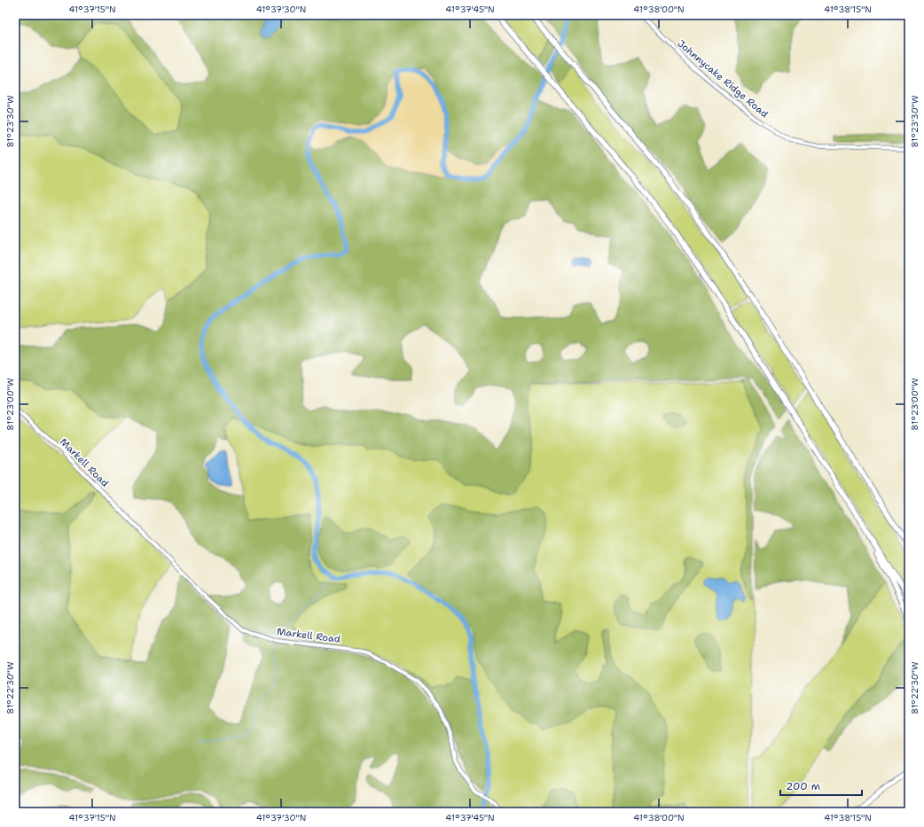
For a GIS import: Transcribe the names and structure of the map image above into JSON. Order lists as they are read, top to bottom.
{
  "streets": {
    "street": ["Johnnycake Ridge Road", "Markell Road"]
  },
  "scale_bar": "200 m",
  "coordinates": [
    "41°37'15\"N",
    "41°37'30\"N",
    "41°37'45\"N",
    "41°38'00\"N",
    "41°38'15\"N",
    "81°23'30\"W",
    "81°23'00\"W",
    "81°22'30\"W"
  ]
}
